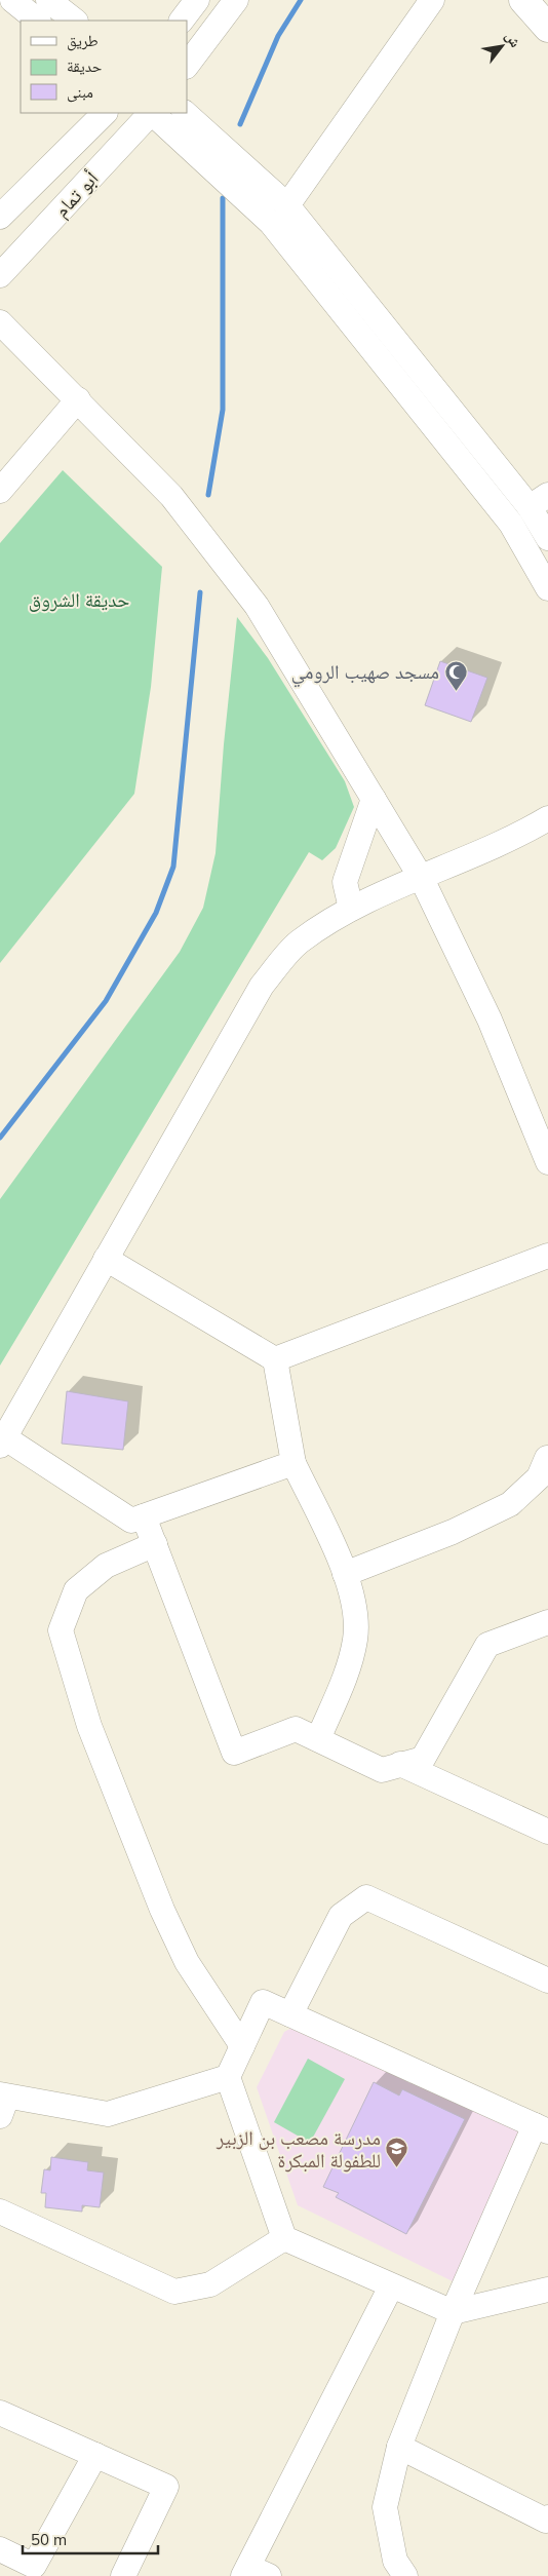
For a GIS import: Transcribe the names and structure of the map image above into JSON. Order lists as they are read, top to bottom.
{
  "streets": {
    "street": ["أبو تمام"]
  },
  "parks": ["حديقة الشروق"],
  "places": {
    "mosque": ["مسجد صهيب الرومي"],
    "school or university": ["مدرسة مصعب بن الزبير للطفولة المبكرة"]
  },
  "legend": ["طريق", "حديقة", "مبنى"],
  "scale_bar": "50 m",
  "north": "top right"
}
